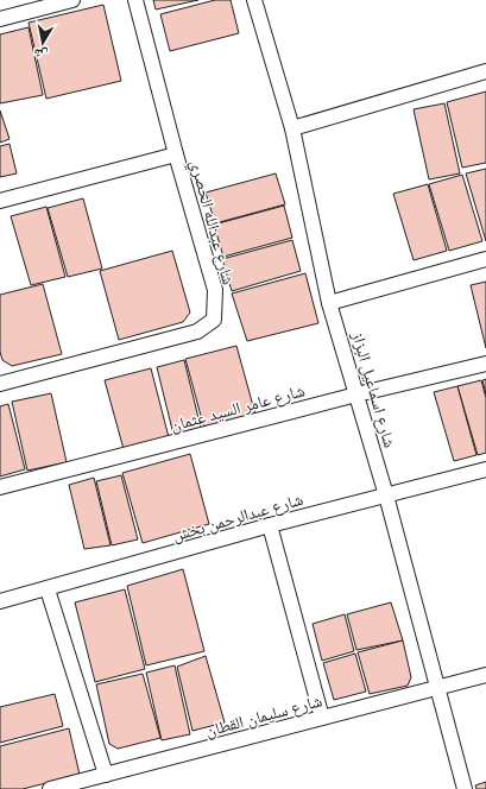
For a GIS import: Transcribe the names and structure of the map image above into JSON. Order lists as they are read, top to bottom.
{
  "streets": {
    "street": [
      "شارع عبدالله الحصري",
      "شارع اسماعيل البزاز",
      "شارع عامر السيد عثمان",
      "شارع عبدالرحمن بخش",
      "شارع سليمان القطان"
    ]
  },
  "crossings": [
    ["شارع اسماعيل البزاز", "شارع عامر السيد عثمان"],
    ["شارع اسماعيل البزاز", "شارع عبدالرحمن بخش"],
    ["شارع اسماعيل البزاز", "شارع سليمان القطان"]
  ],
  "north": "bottom"
}
